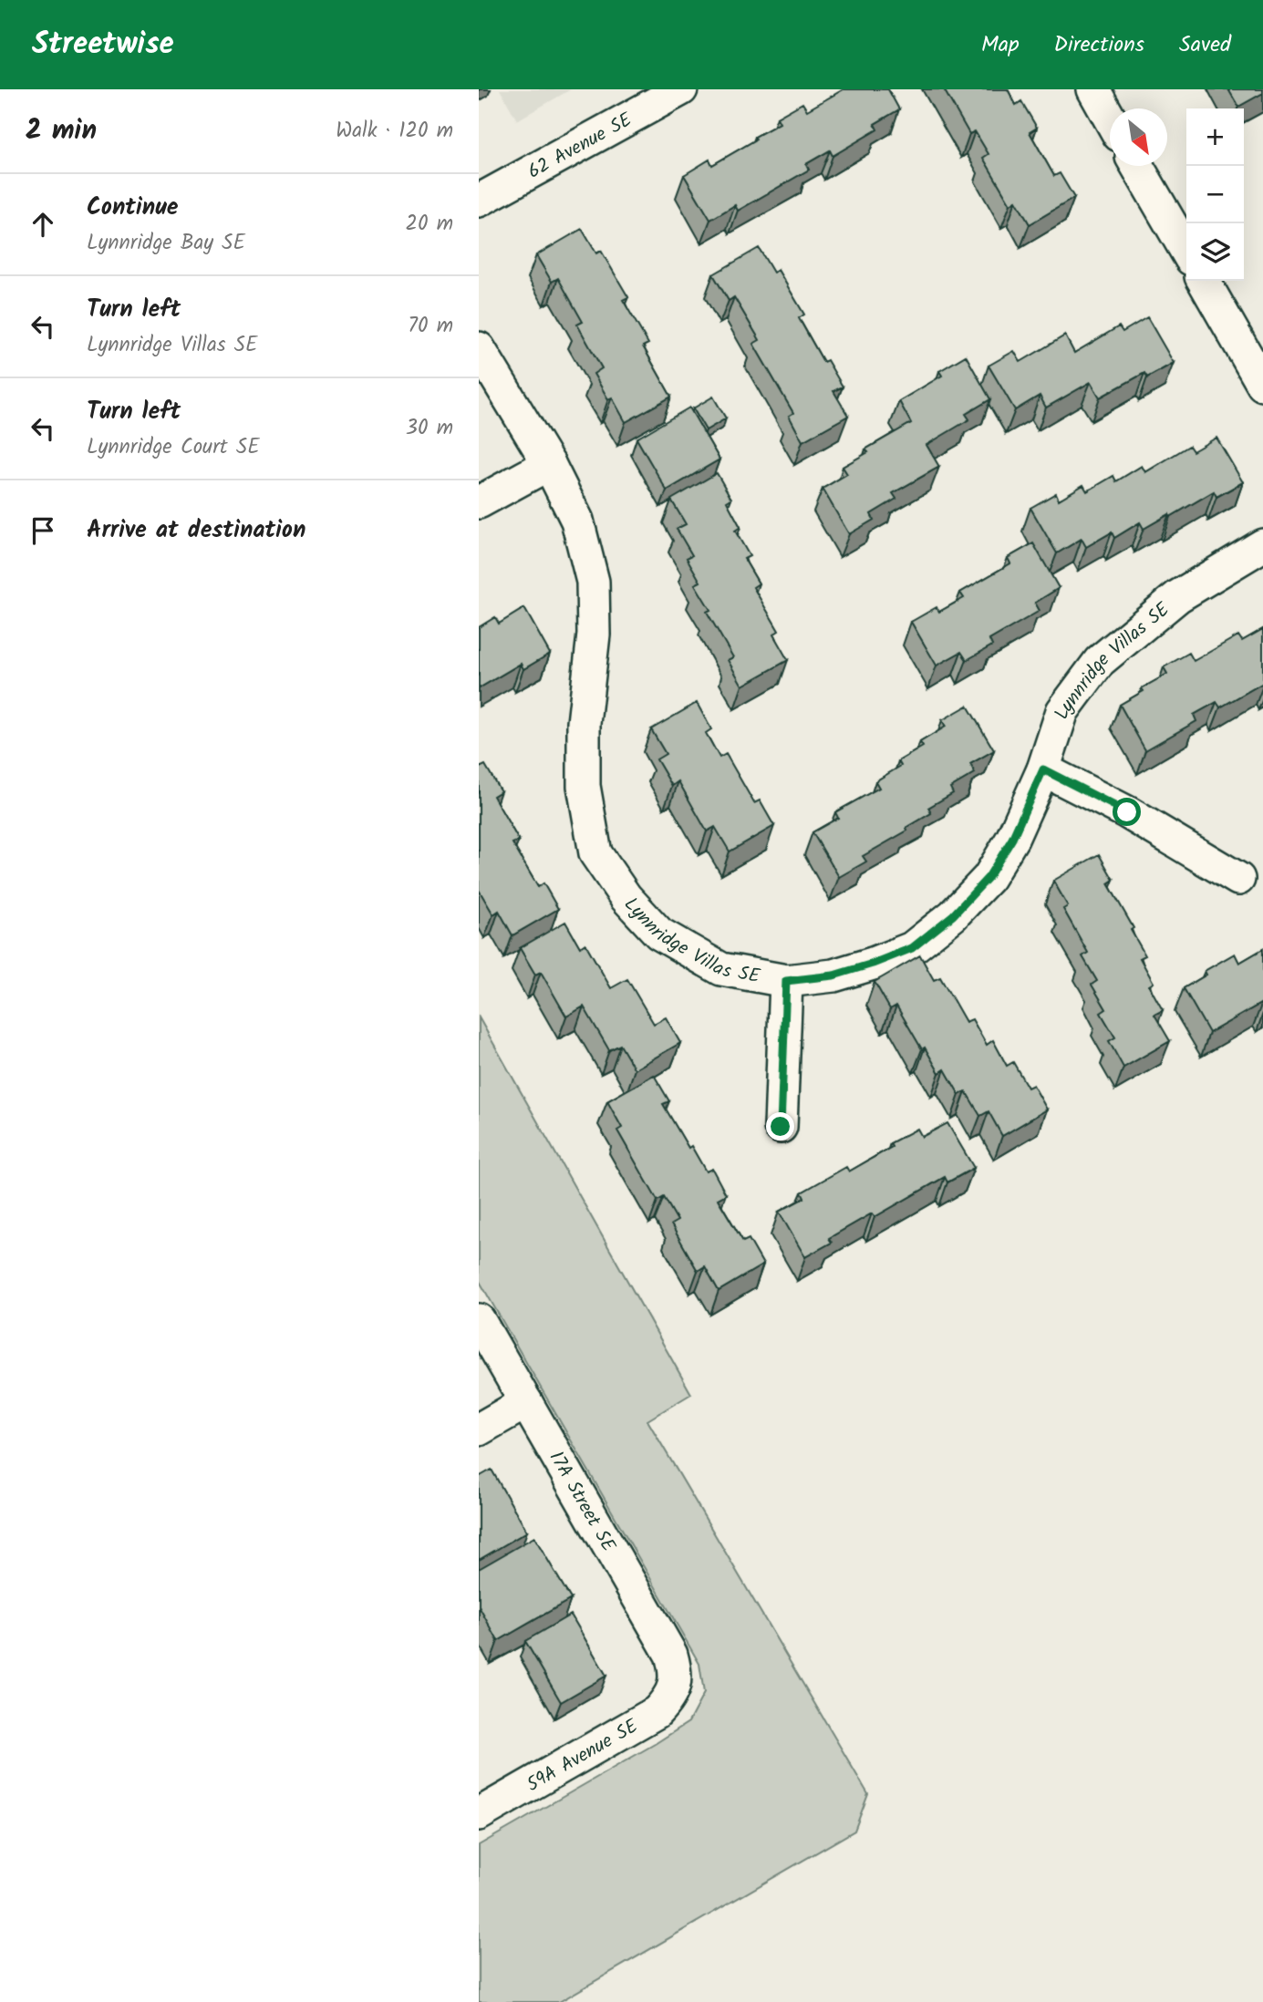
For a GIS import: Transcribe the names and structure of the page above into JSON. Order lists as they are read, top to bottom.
{
  "streets": {
    "street": [
      "62 Avenue SE",
      "Lynnridge Villas SE",
      "17A Street SE",
      "59A Avenue SE"
    ]
  },
  "crossings": [
    ["17A Street SE", "59A Avenue SE"]
  ],
  "north": "bottom right",
  "page": {
    "header": "Streetwise",
    "nav": ["Map", "Directions", "Saved"],
    "heading": ["2 min", "Walk · 120 m"],
    "map_buttons": ["+", "−"],
    "list": [
      ["Continue", "Lynnridge Bay SE", "20 m"],
      ["Turn left", "Lynnridge Villas SE", "70 m"],
      ["Turn left", "Lynnridge Court SE", "30 m"],
      "Arrive at destination"
    ]
  }
}
